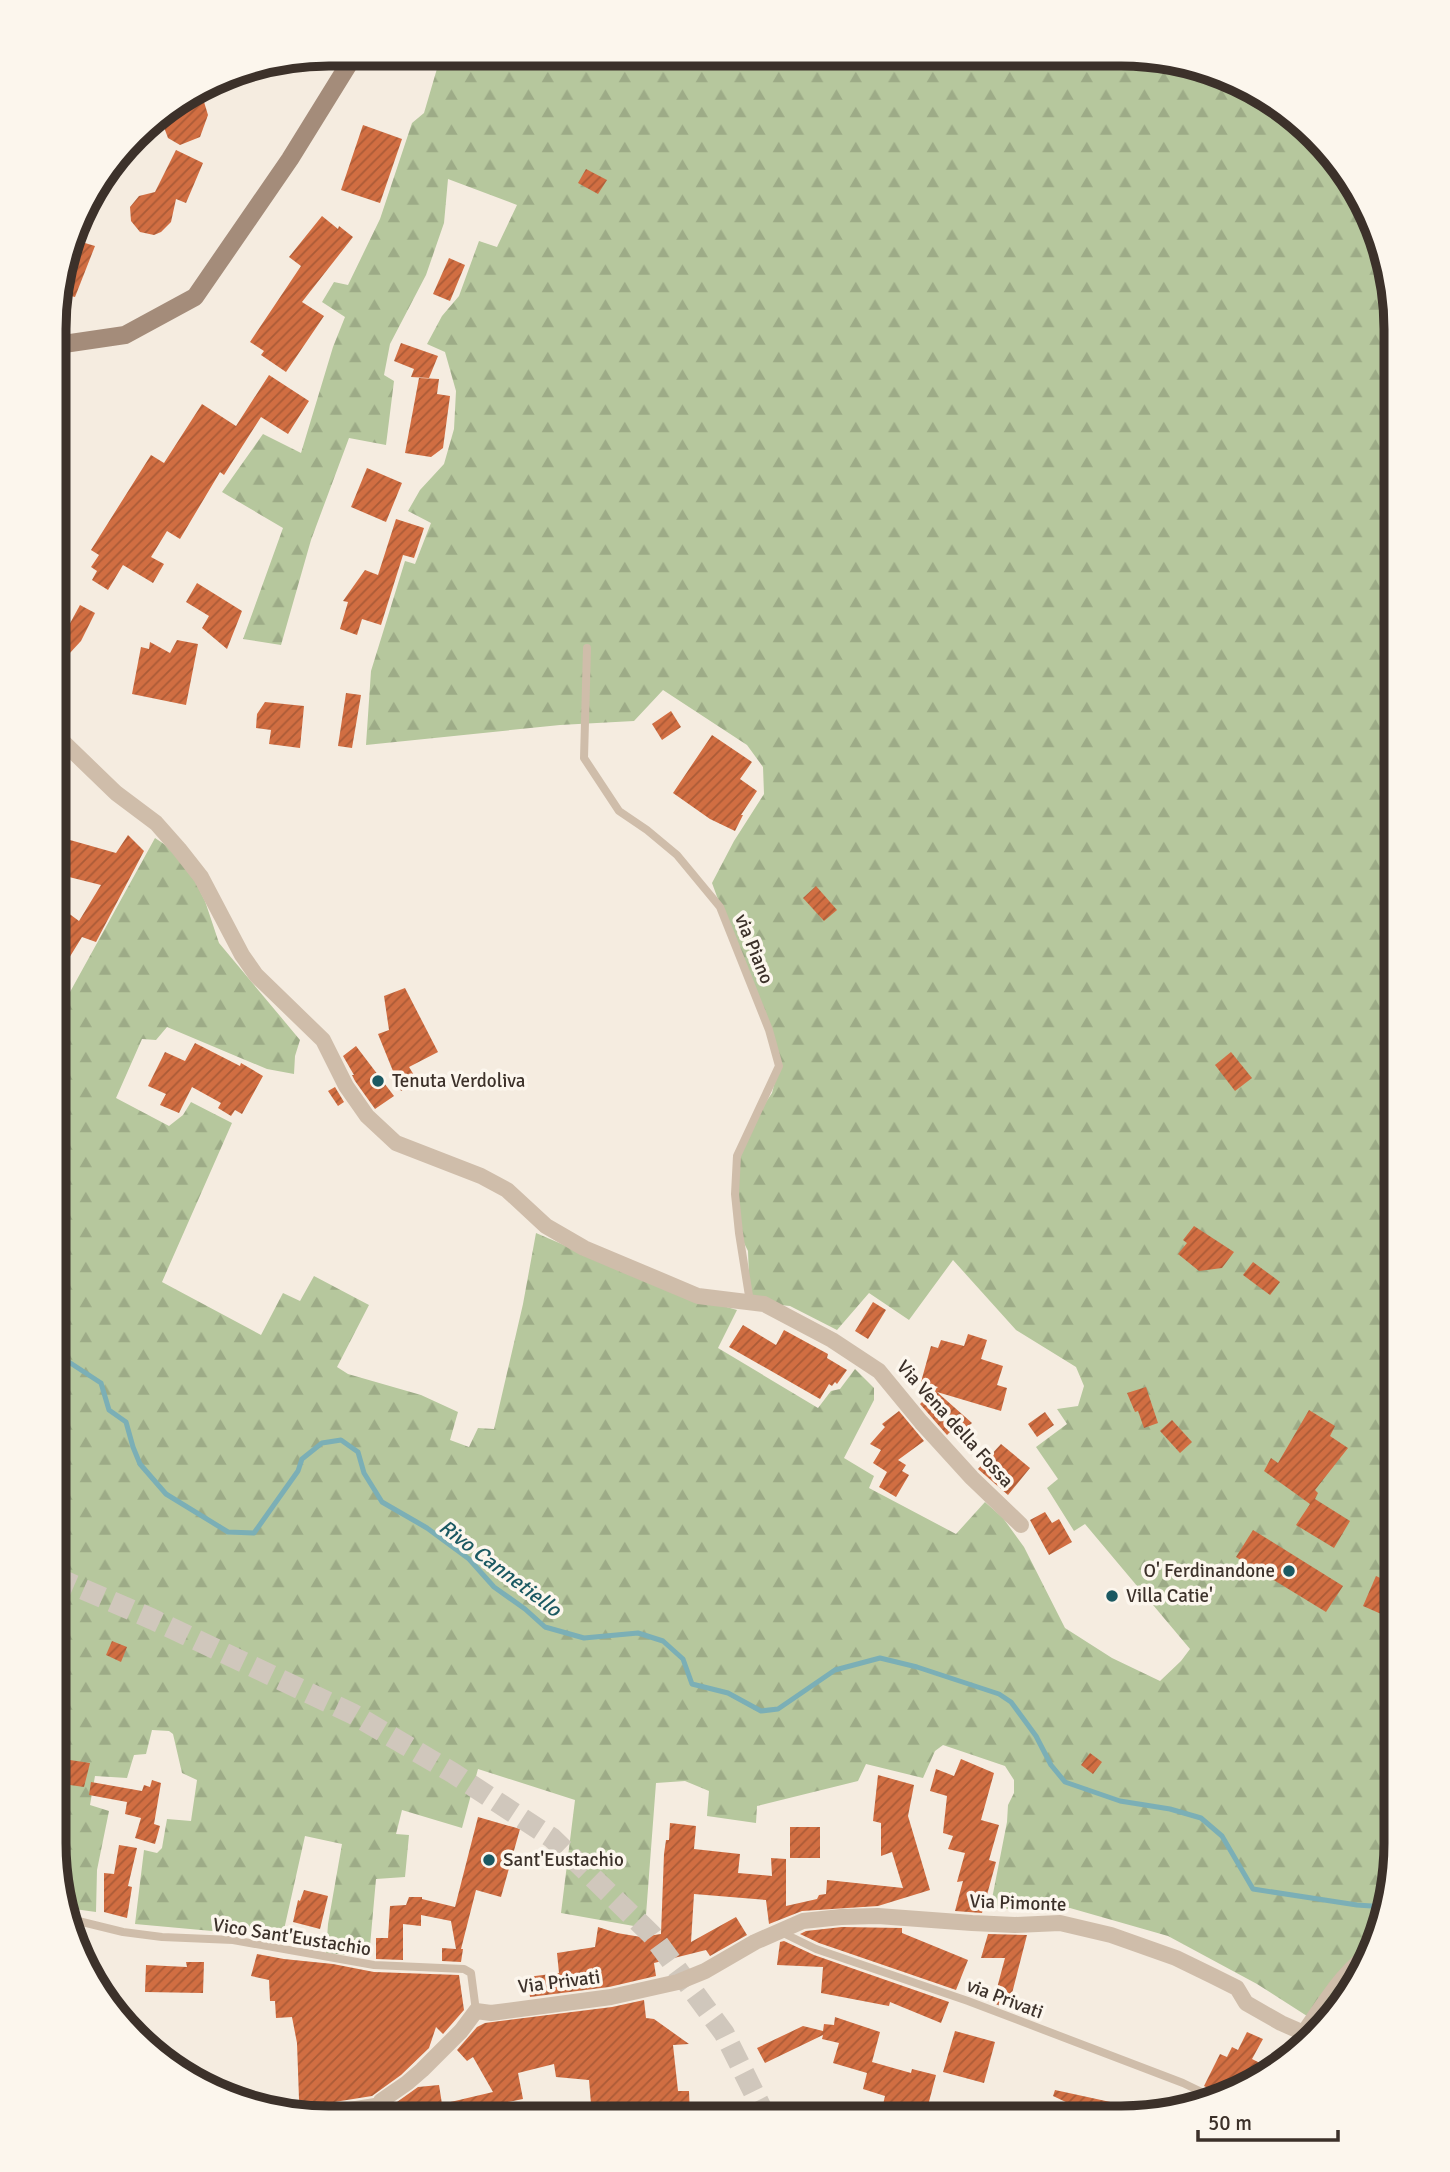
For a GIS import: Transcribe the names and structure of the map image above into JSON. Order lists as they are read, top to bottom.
{
  "streets": {
    "street": ["Via Vena della Fossa", "Via Pimonte", "Via Privati"],
    "lane": ["via Piano", "Vico Sant'Eustachio", "via Privati"]
  },
  "crossings": [
    ["via Piano", "Via Vena della Fossa"],
    ["Via Pimonte", "Via Privati"],
    ["Via Pimonte", "via Privati"],
    ["Vico Sant'Eustachio", "Via Privati"],
    ["Via Privati", "via Privati"]
  ],
  "water": ["Rivo Cannetiello"],
  "places": [
    "Tenuta Verdoliva",
    "O' Ferdinandone",
    "Villa Catie'",
    "Sant'Eustachio"
  ],
  "scale_bar": "50 m"
}
